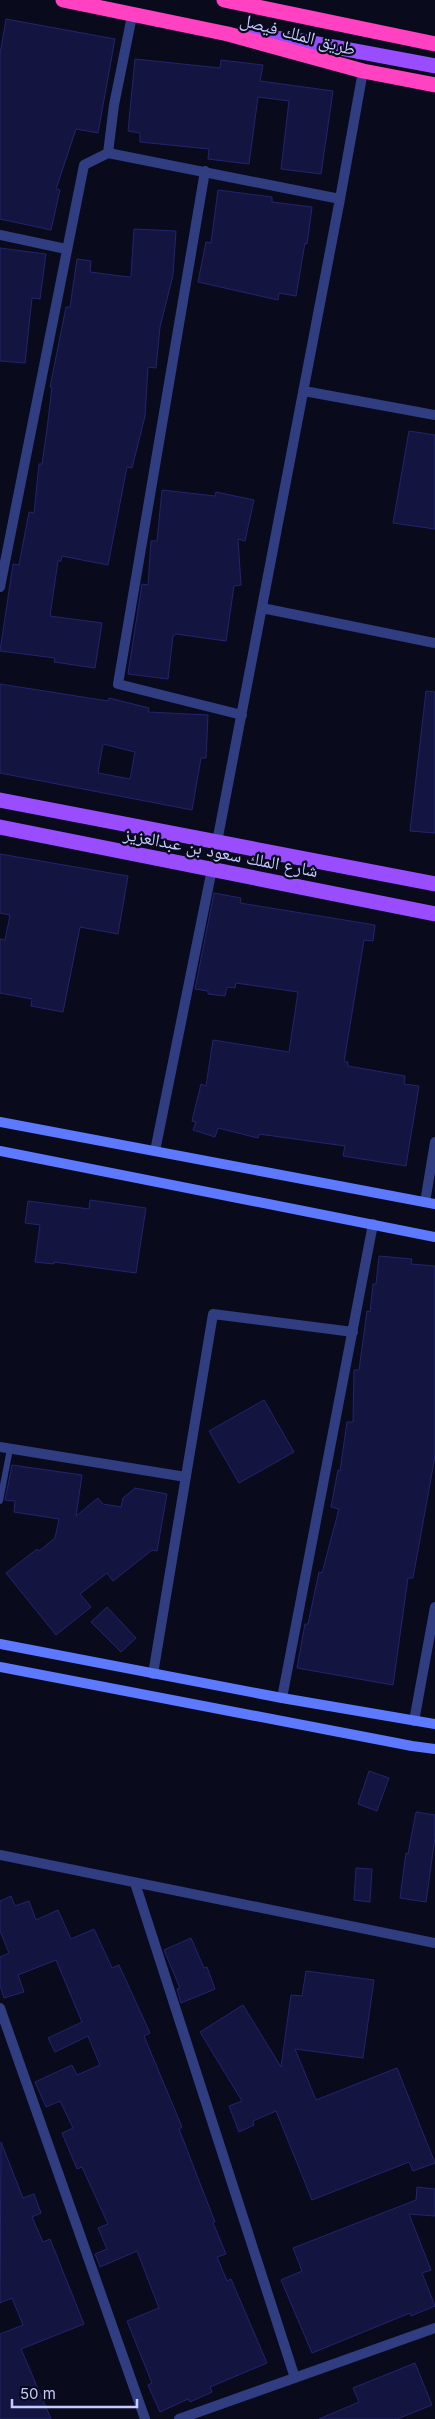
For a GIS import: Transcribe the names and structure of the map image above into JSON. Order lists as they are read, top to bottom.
{
  "streets": {
    "highway": ["طريق الملك فيصل"],
    "main road": ["شارع الملك سعود بن عبدالعزيز"]
  },
  "scale_bar": "50 m"
}
